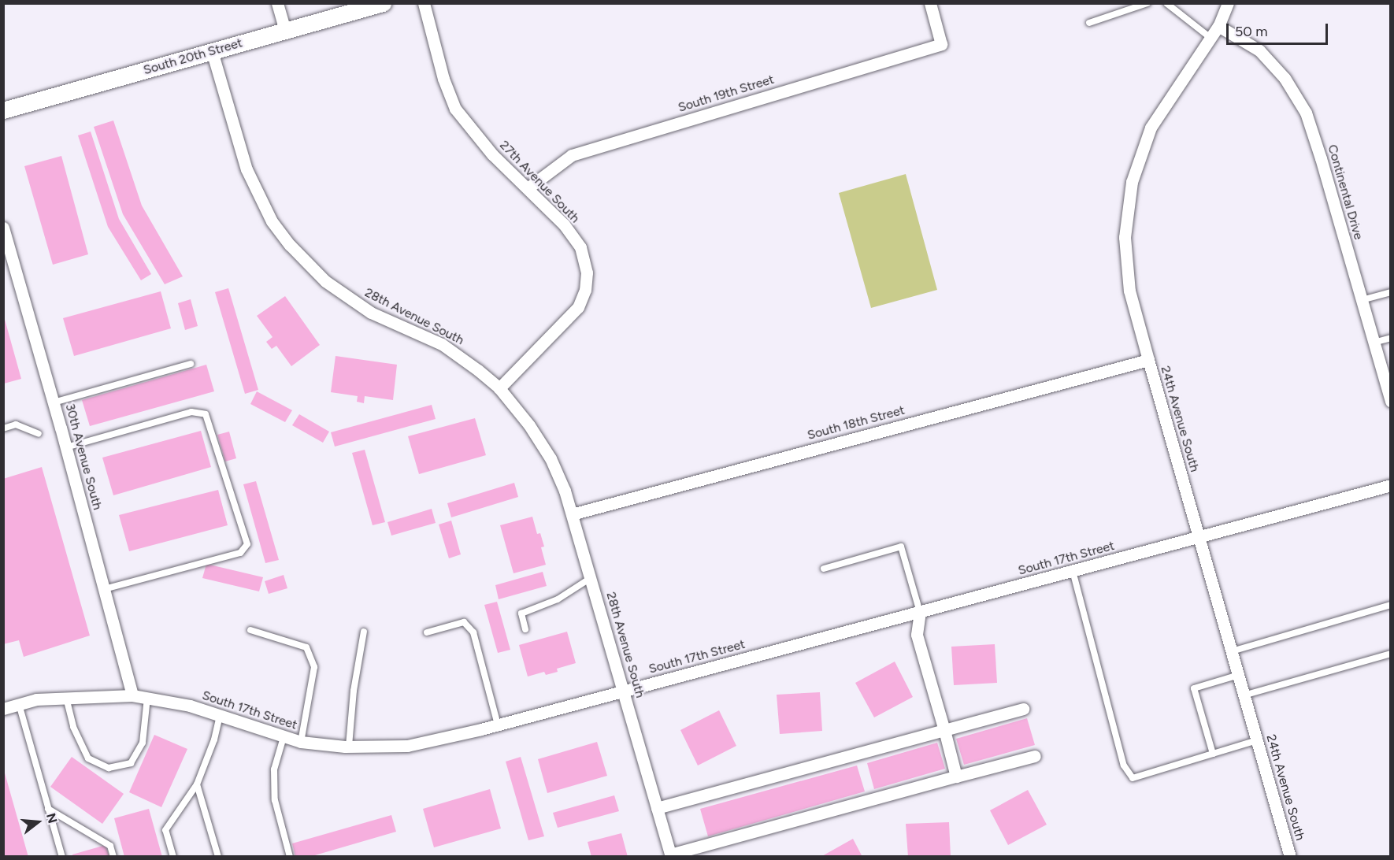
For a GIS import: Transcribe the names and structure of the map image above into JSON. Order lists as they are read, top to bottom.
{
  "streets": {
    "street": [
      "South 20th Street",
      "South 19th Street",
      "27th Avenue South",
      "Continental Drive",
      "28th Avenue South",
      "24th Avenue South",
      "South 18th Street",
      "30th Avenue South",
      "South 17th Street"
    ]
  },
  "crossings": [
    ["South 20th Street", "28th Avenue South"],
    ["South 19th Street", "27th Avenue South"],
    ["27th Avenue South", "28th Avenue South"],
    ["Continental Drive", "24th Avenue South"],
    ["28th Avenue South", "South 18th Street"],
    ["28th Avenue South", "South 17th Street"],
    ["24th Avenue South", "South 18th Street"],
    ["24th Avenue South", "South 17th Street"],
    ["30th Avenue South", "South 17th Street"]
  ],
  "scale_bar": "50 m",
  "north": "right"
}
